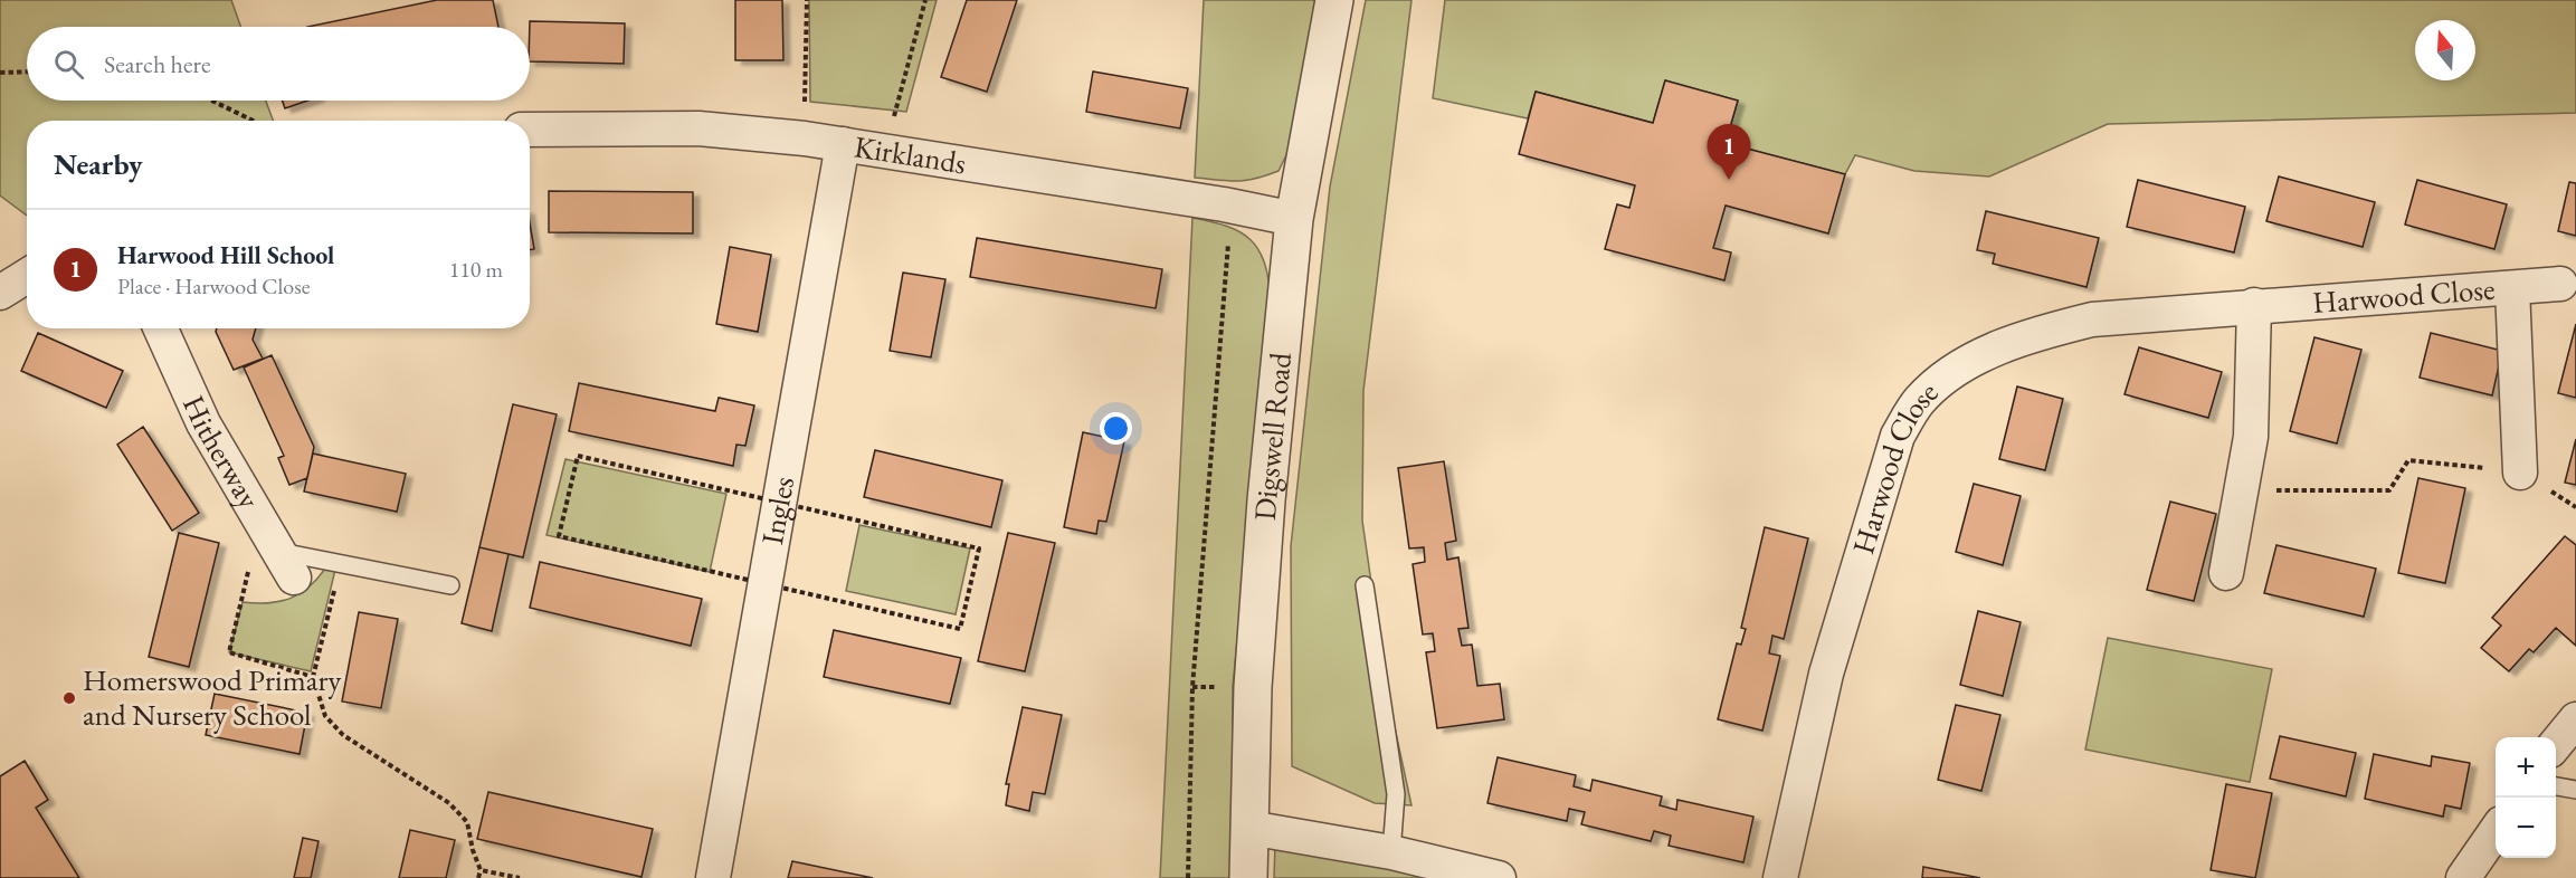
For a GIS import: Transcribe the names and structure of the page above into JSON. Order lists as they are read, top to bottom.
{
  "streets": {
    "street": [
      "Kirklands",
      "Harwood Close",
      "Digswell Road",
      "Hitherway",
      "Ingles"
    ]
  },
  "crossings": [
    ["Kirklands", "Digswell Road"],
    ["Kirklands", "Ingles"]
  ],
  "places": ["Homerswood Primary and Nursery School"],
  "north": "top",
  "page": {
    "search": "Search here",
    "heading": "Nearby",
    "pins": "1",
    "list": [
      {
        "mark": "1",
        "name": "Harwood Hill School",
        "note": "Place · Harwood Close",
        "value": "110 m"
      }
    ],
    "map_buttons": ["+", "−"]
  }
}
